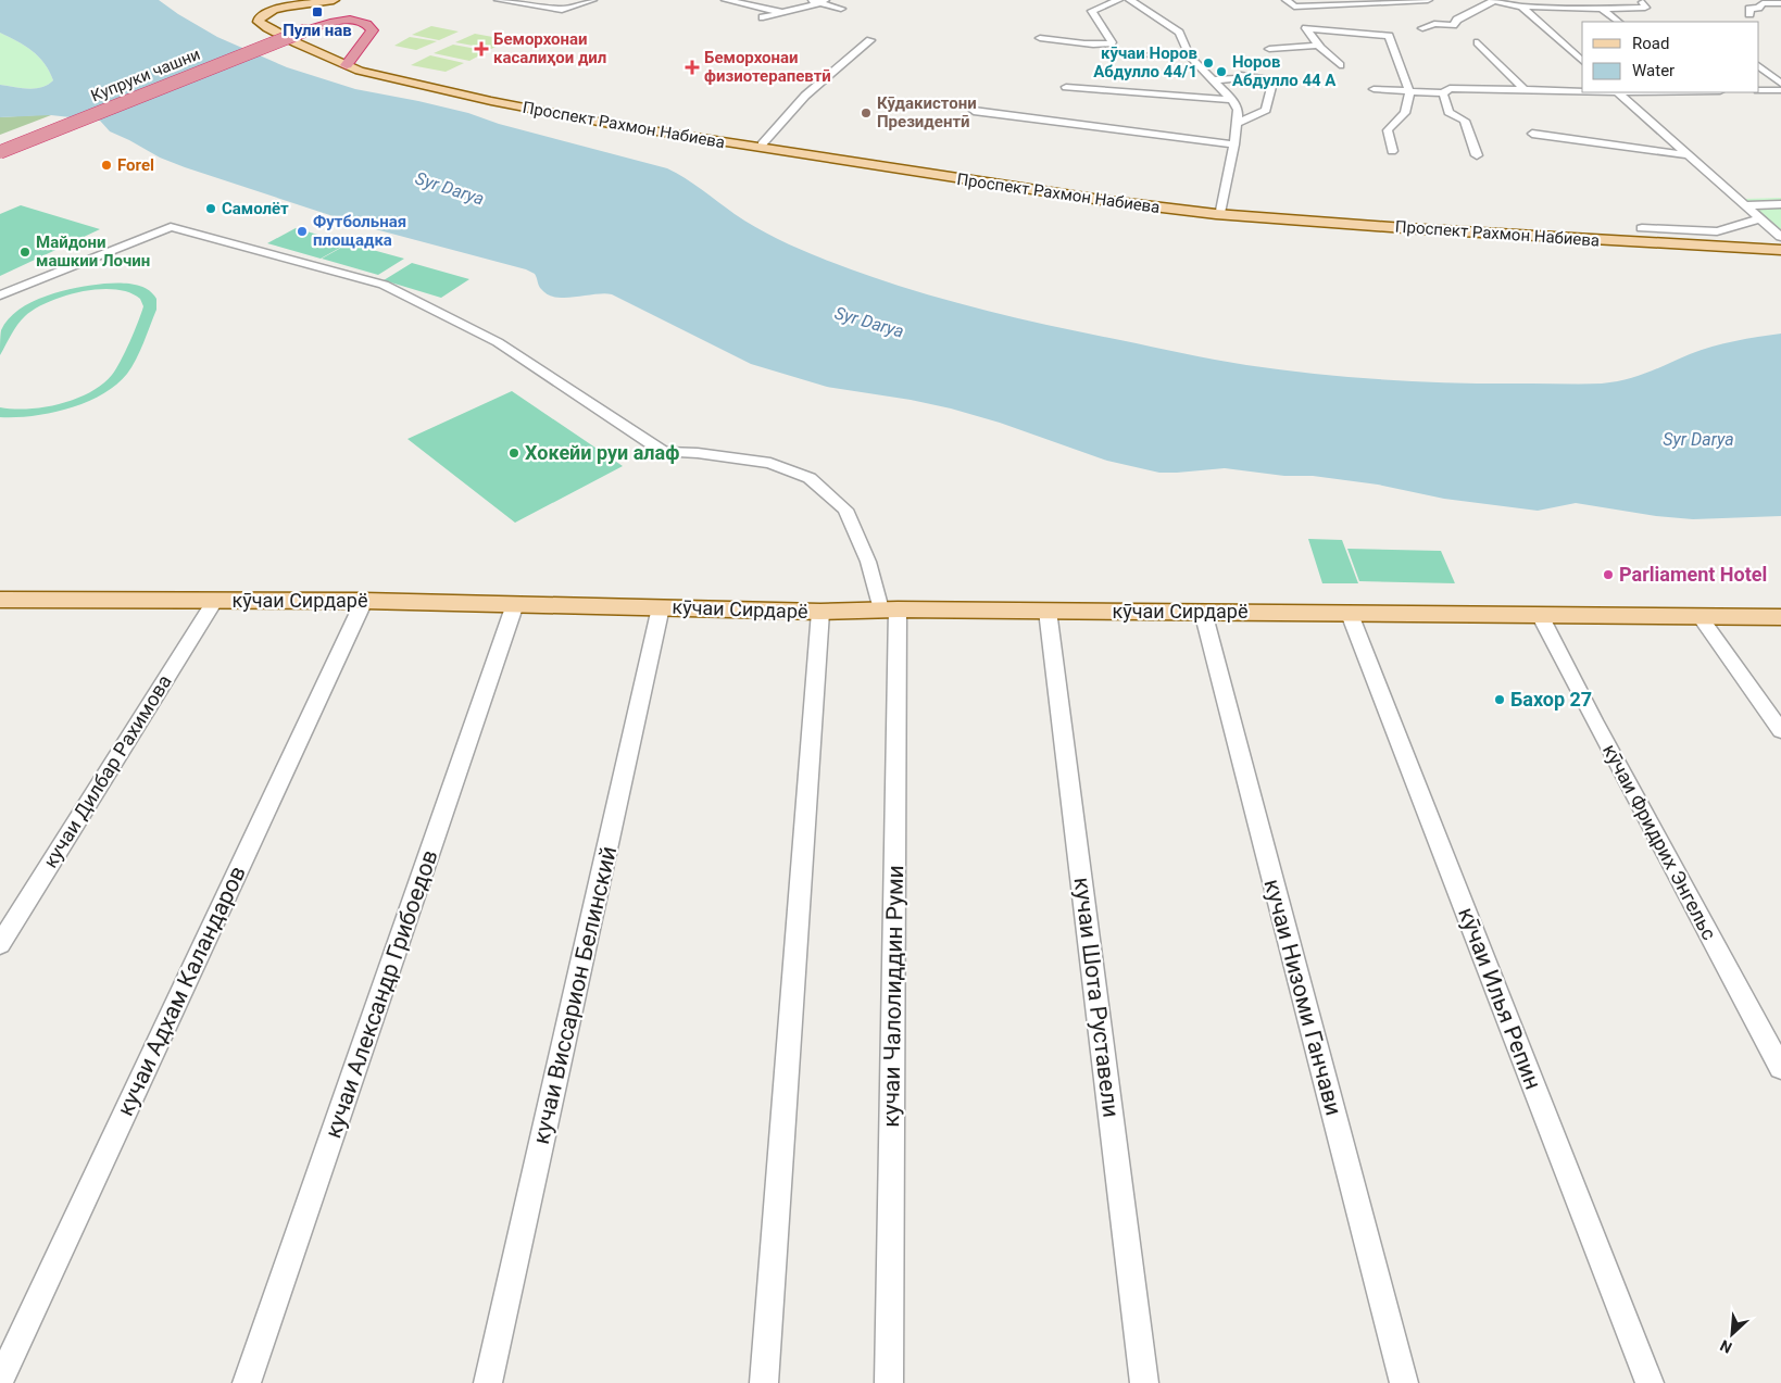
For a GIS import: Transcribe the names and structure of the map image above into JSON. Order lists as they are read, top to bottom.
{
  "streets": {
    "highway": ["Купруки чашни"],
    "main road": ["Проспект Рахмон Набиева", "кӯчаи Сирдарё"],
    "street": [
      "кучаи Дилбар Рахимова",
      "кӯчаи Фридрих Энгельс",
      "кучаи Адхам Каландаров",
      "кучаи Александр Грибоедов",
      "кучаи Виссарион Белинский",
      "кучаи Чалолиддин Руми",
      "кучаи Шота Руставели",
      "кучаи Низоми Ганчави",
      "кӯчаи Илья Репин"
    ]
  },
  "crossings": [
    ["кӯчаи Сирдарё", "кучаи Дилбар Рахимова"],
    ["кӯчаи Сирдарё", "кӯчаи Фридрих Энгельс"],
    ["кӯчаи Сирдарё", "кучаи Адхам Каландаров"],
    ["кӯчаи Сирдарё", "кучаи Александр Грибоедов"],
    ["кӯчаи Сирдарё", "кучаи Виссарион Белинский"],
    ["кӯчаи Сирдарё", "кучаи Чалолиддин Руми"],
    ["кӯчаи Сирдарё", "кучаи Шота Руставели"],
    ["кӯчаи Сирдарё", "кучаи Низоми Ганчави"],
    ["кӯчаи Сирдарё", "кӯчаи Илья Репин"]
  ],
  "water": ["Syr Darya"],
  "places": {
    "transit": ["Пули нав"],
    "health": ["Беморхонаи касалиҳои дил", "Беморхонаи физиотерапевтӣ"],
    "other": [
      "кӯчаи Норов Абдулло 44/1",
      "Норов Абдулло 44 А",
      "Кӯдакистони Президентӣ",
      "Forel",
      "Самолёт",
      "Футбольная площадка",
      "Майдони машкии Лочин",
      "Хокейи руи алаф",
      "Parliament Hotel",
      "Бахор 27"
    ]
  },
  "legend": ["Road", "Water"],
  "north": "bottom left"
}
